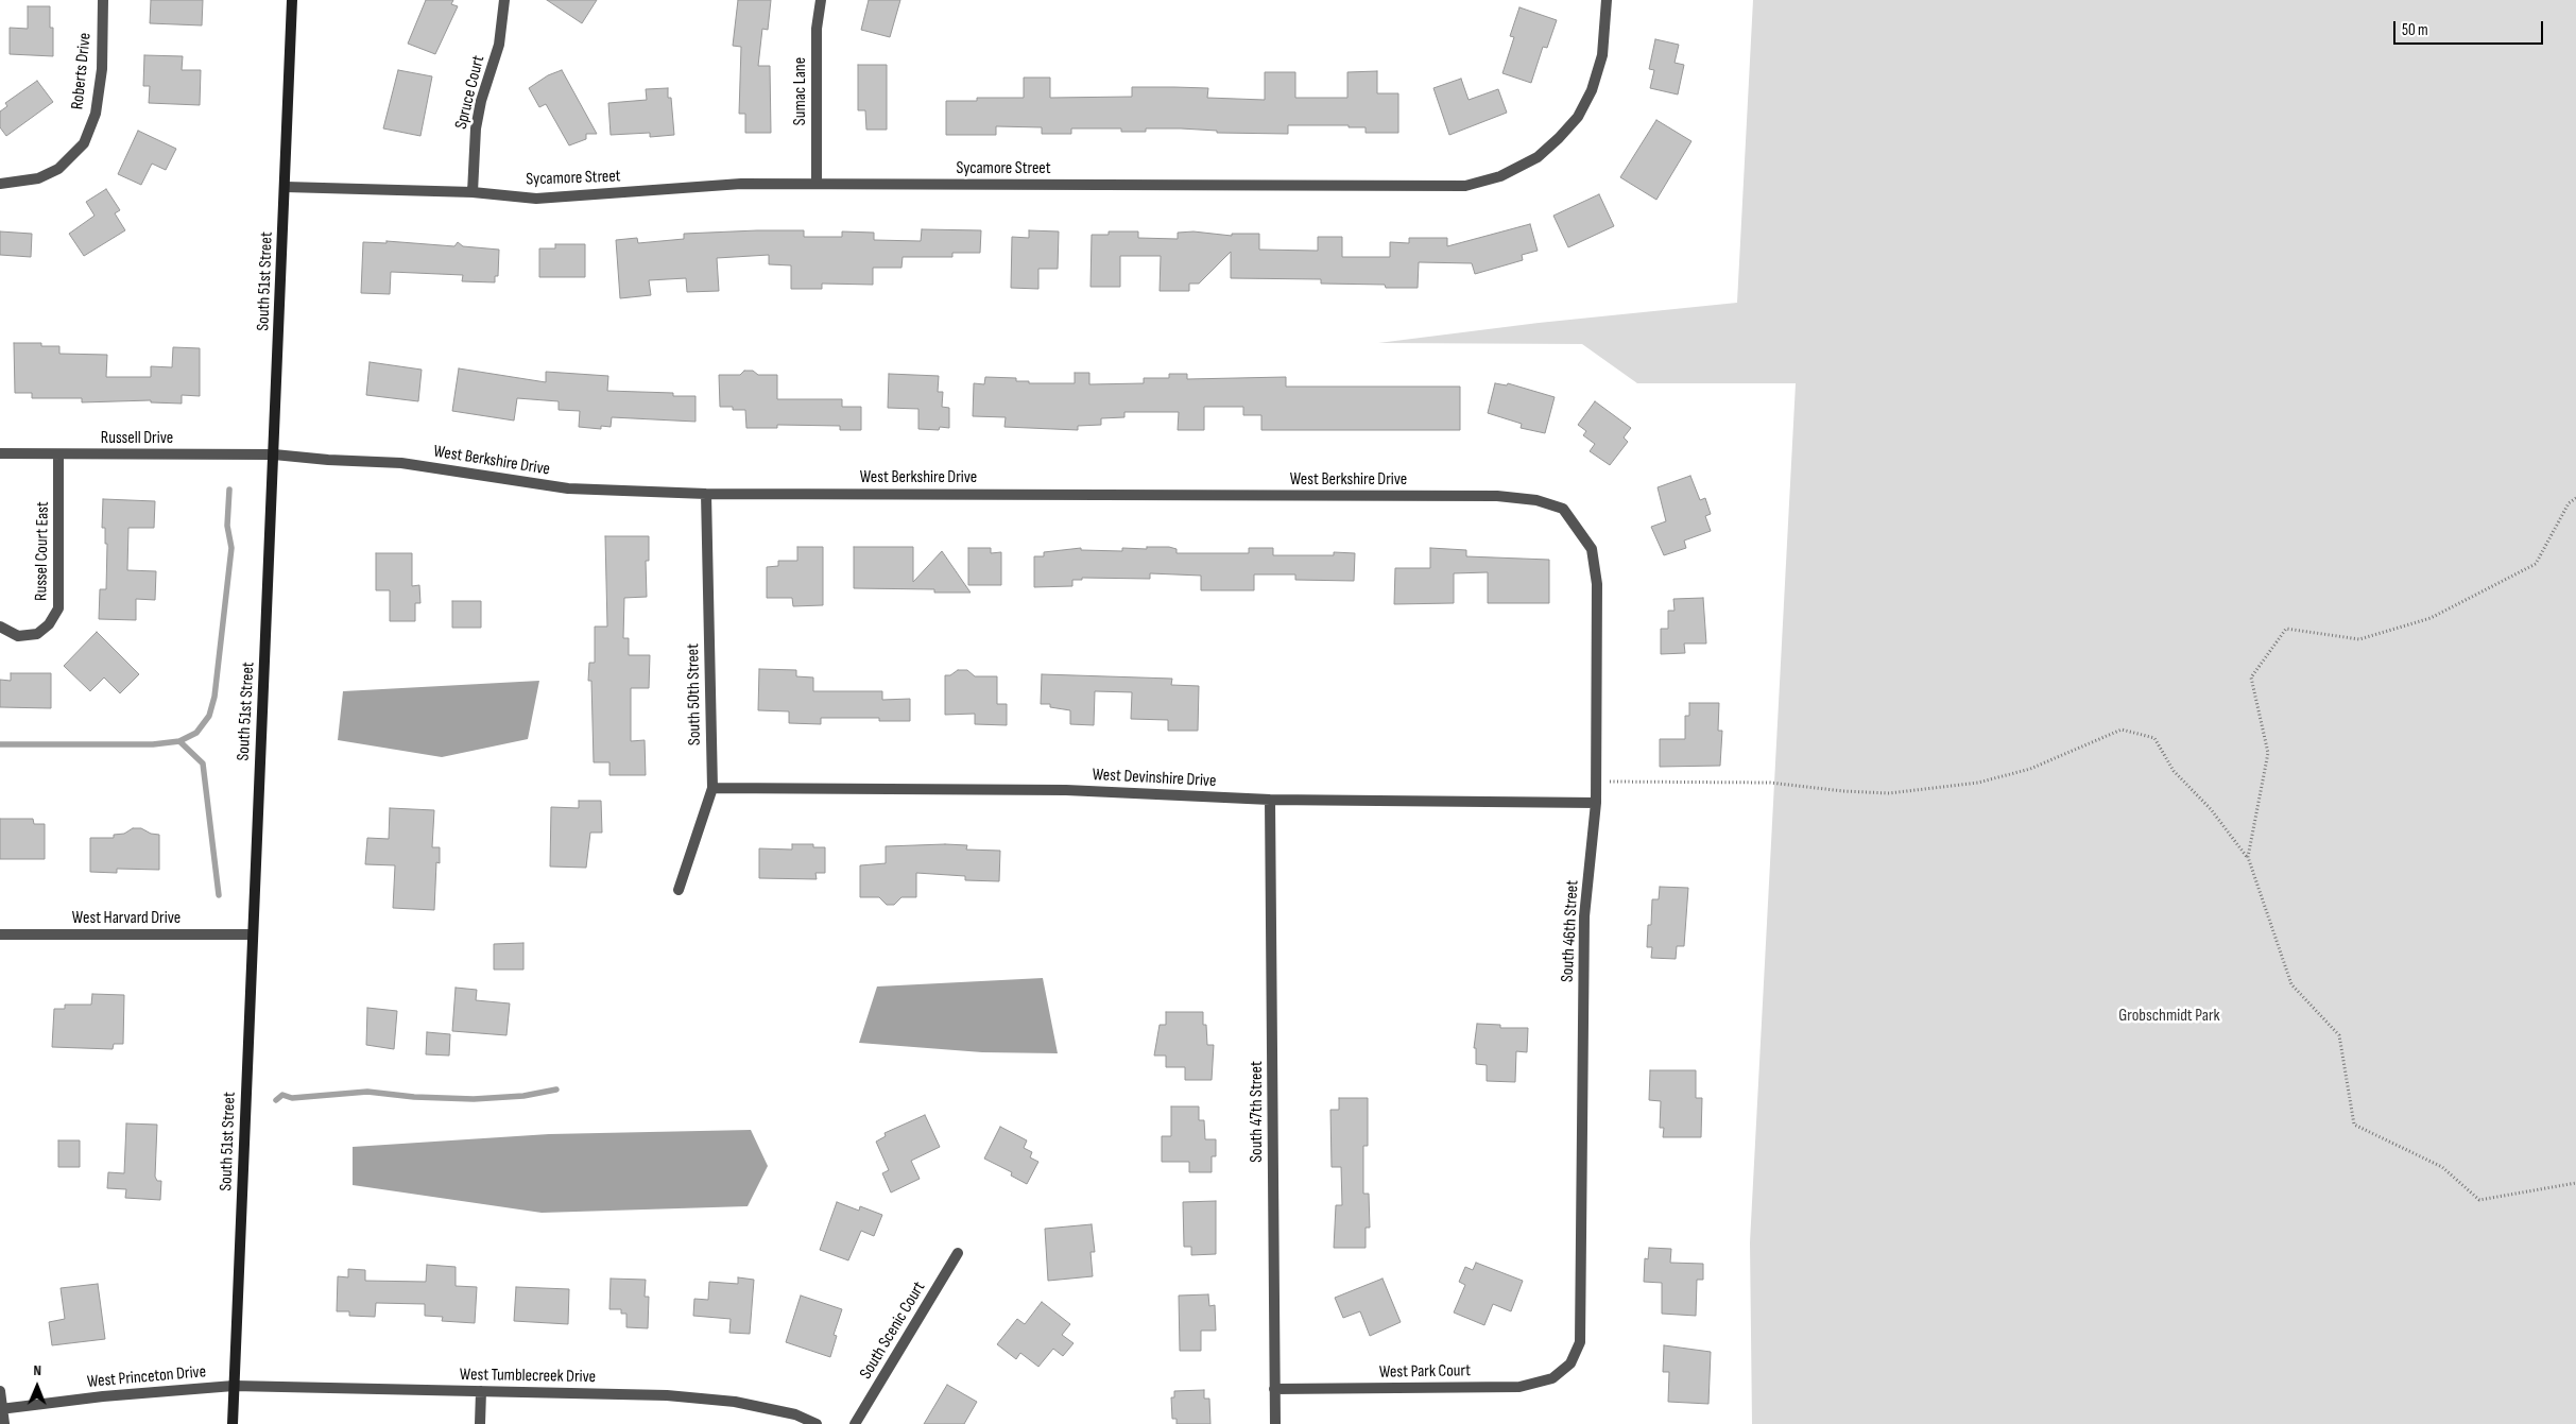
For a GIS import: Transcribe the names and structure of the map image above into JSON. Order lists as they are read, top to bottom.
{
  "streets": {
    "street": [
      "Roberts Drive",
      "Sumac Lane",
      "Spruce Court",
      "Sycamore Street",
      "South 51st Street",
      "Russell Drive",
      "West Berkshire Drive",
      "Russel Court East",
      "South 50th Street",
      "West Devinshire Drive",
      "West Harvard Drive",
      "South 46th Street",
      "South 47th Street",
      "South Scenic Court",
      "West Park Court",
      "West Tumblecreek Drive",
      "West Princeton Drive"
    ]
  },
  "crossings": [
    ["Sumac Lane", "Sycamore Street"],
    ["Spruce Court", "Sycamore Street"],
    ["Sycamore Street", "South 51st Street"],
    ["South 51st Street", "Russell Drive"],
    ["South 51st Street", "West Berkshire Drive"],
    ["South 51st Street", "West Harvard Drive"],
    ["South 51st Street", "West Tumblecreek Drive"],
    ["South 51st Street", "West Princeton Drive"],
    ["Russell Drive", "West Berkshire Drive"],
    ["Russell Drive", "Russel Court East"],
    ["West Berkshire Drive", "South 50th Street"],
    ["West Berkshire Drive", "South 46th Street"],
    ["South 50th Street", "West Devinshire Drive"],
    ["West Devinshire Drive", "South 46th Street"],
    ["West Devinshire Drive", "South 47th Street"],
    ["South 46th Street", "West Park Court"],
    ["South 47th Street", "West Park Court"],
    ["West Tumblecreek Drive", "West Princeton Drive"]
  ],
  "parks": ["Grobschmidt Park"],
  "scale_bar": "50 m",
  "north": "top"
}
